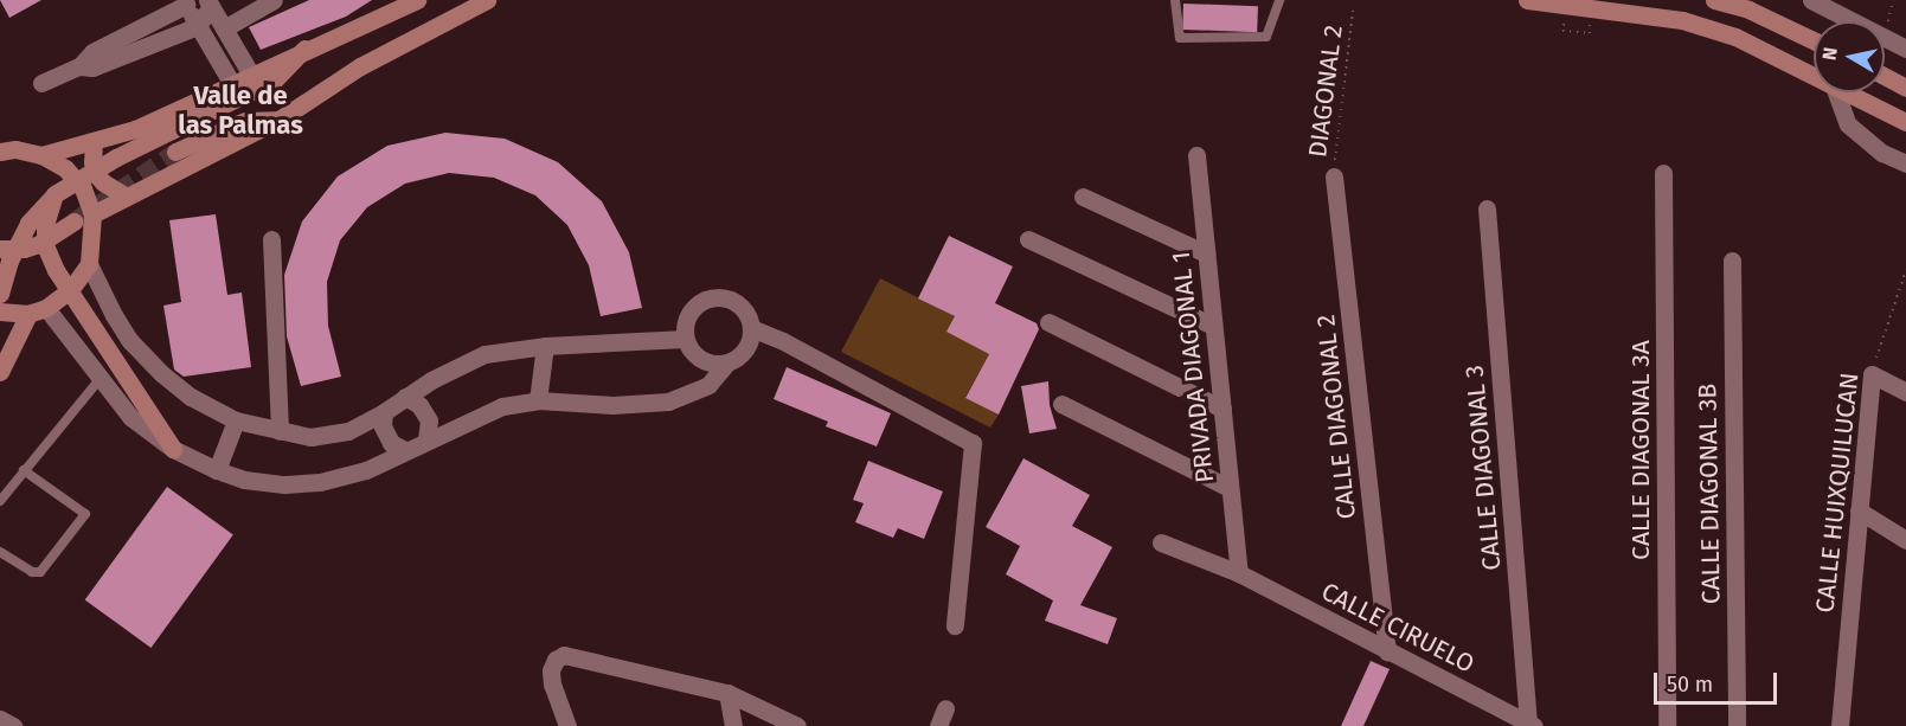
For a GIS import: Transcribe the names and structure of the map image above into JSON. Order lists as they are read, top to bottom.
{
  "streets": {
    "street": [
      "PRIVADA DIAGONAL 1",
      "CALLE DIAGONAL 2",
      "CALLE DIAGONAL 3A",
      "CALLE DIAGONAL 3",
      "CALLE HUIXQUILUCAN",
      "CALLE DIAGONAL 3B",
      "CALLE CIRUELO"
    ],
    "path": ["DIAGONAL 2"]
  },
  "crossings": [
    ["DIAGONAL 2", "CALLE DIAGONAL 2"],
    ["PRIVADA DIAGONAL 1", "CALLE CIRUELO"],
    ["CALLE DIAGONAL 2", "CALLE CIRUELO"],
    ["CALLE DIAGONAL 3", "CALLE CIRUELO"]
  ],
  "districts": ["Valle de las Palmas"],
  "scale_bar": "50 m",
  "north": "left"
}
